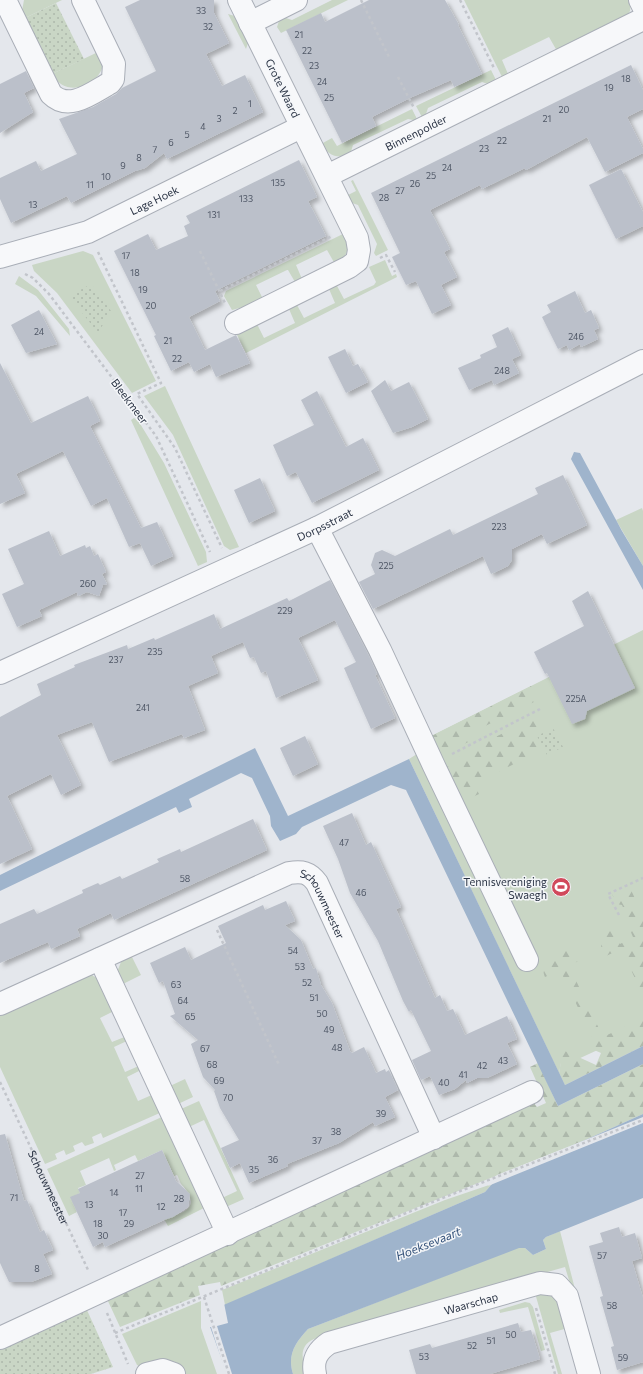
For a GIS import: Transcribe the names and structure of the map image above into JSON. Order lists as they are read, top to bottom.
{
  "streets": {
    "street": [
      "Grote Waard",
      "Binnenpolder",
      "Lage Hoek",
      "Dorpsstraat",
      "Schouwmeester",
      "Waarschap"
    ],
    "path": ["Bleekmeer"]
  },
  "crossings": [
    ["Grote Waard", "Binnenpolder"],
    ["Grote Waard", "Lage Hoek"],
    ["Bleekmeer", "Dorpsstraat"]
  ],
  "water": ["Hoeksevaart"],
  "places": {
    "sports": ["Tennisvereniging Swaegh"]
  },
  "house_numbers": [
    "33",
    "32",
    "21",
    "22",
    "23",
    "18",
    "24",
    "19",
    "25",
    "1",
    "20",
    "2",
    "3",
    "21",
    "4",
    "5",
    "22",
    "6",
    "23",
    "7",
    "8",
    "9",
    "24",
    "25",
    "10",
    "135",
    "26",
    "11",
    "27",
    "28",
    "133",
    "13",
    "131",
    "17",
    "18",
    "19",
    "20",
    "24",
    "246",
    "21",
    "22",
    "248",
    "223",
    "225",
    "260",
    "229",
    "235",
    "237",
    "225A",
    "241",
    "47",
    "58",
    "46",
    "54",
    "53",
    "52",
    "63",
    "51",
    "64",
    "50",
    "65",
    "49",
    "48",
    "67",
    "43",
    "68",
    "42",
    "41",
    "69",
    "40",
    "70",
    "39",
    "38",
    "37",
    "36",
    "35",
    "27",
    "11",
    "14",
    "71",
    "28",
    "13",
    "12",
    "17",
    "18",
    "29",
    "30",
    "57",
    "8",
    "58",
    "50",
    "51",
    "52",
    "53",
    "59"
  ]
}
